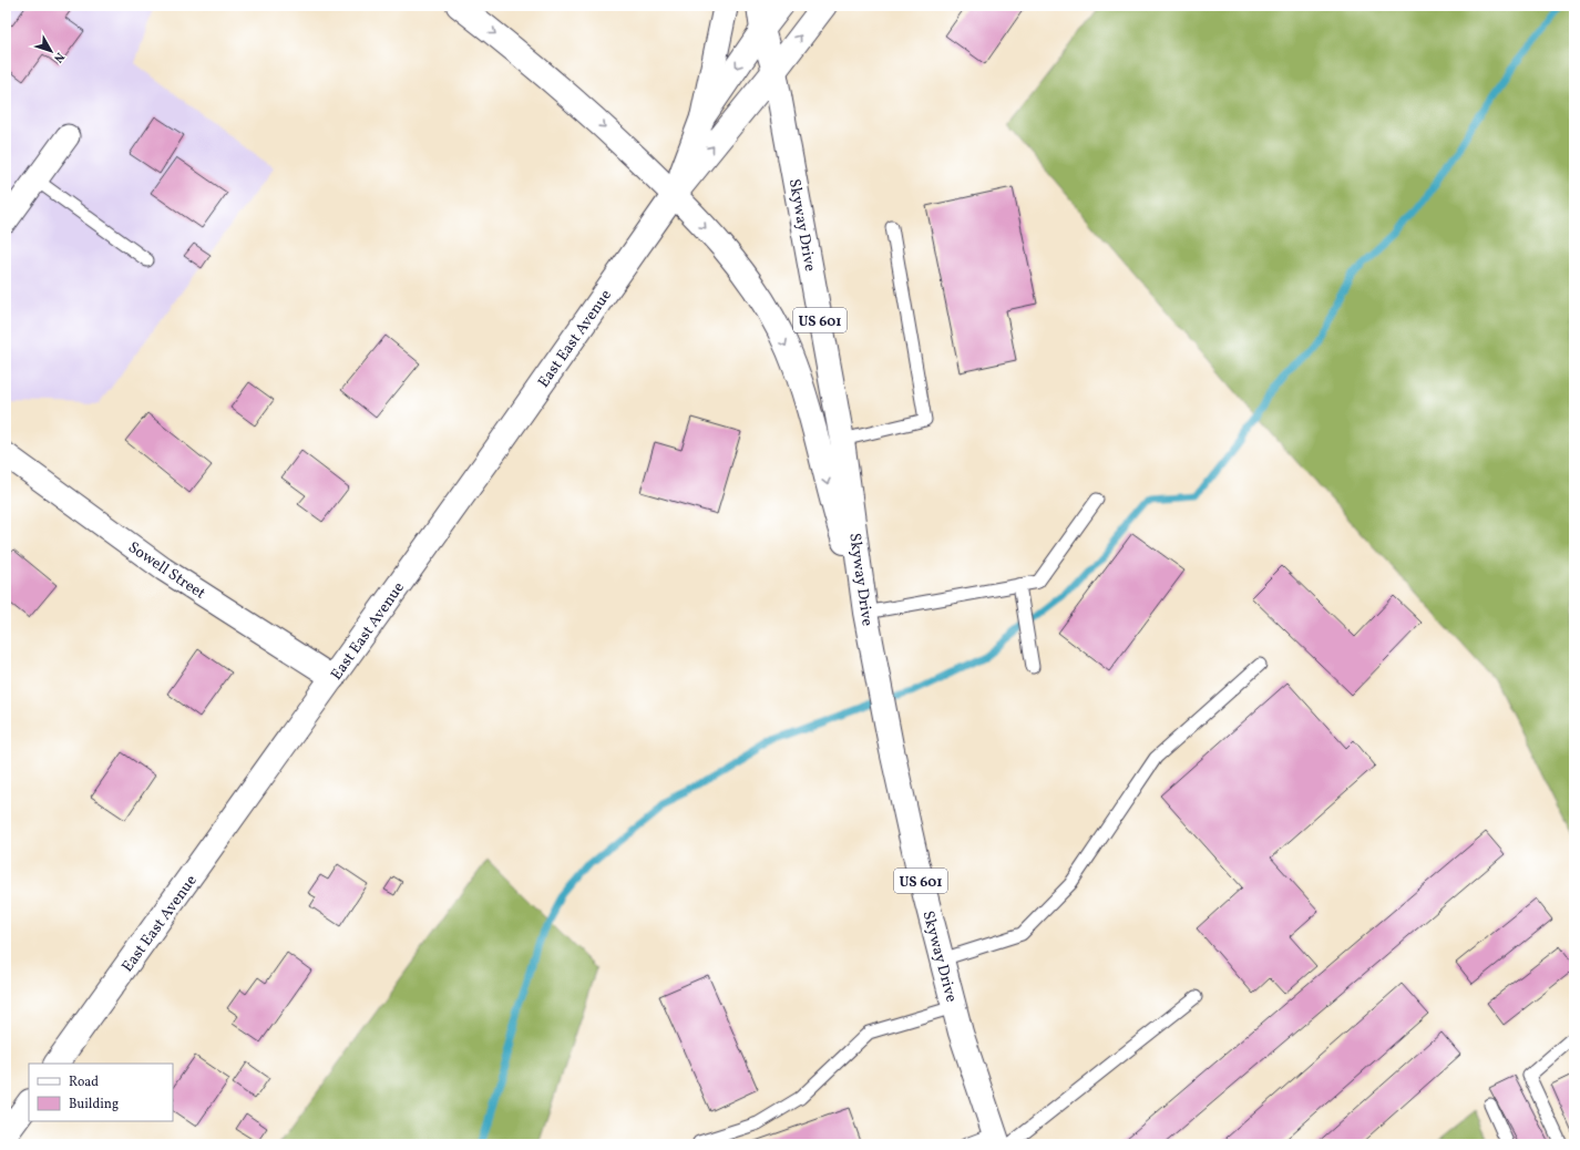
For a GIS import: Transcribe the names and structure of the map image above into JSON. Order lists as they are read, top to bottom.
{
  "streets": {
    "main road": ["Skyway Drive", "US 601", "East East Avenue"],
    "street": ["Sowell Street"]
  },
  "crossings": [
    ["Skyway Drive", "US 601"],
    ["Skyway Drive", "East East Avenue"],
    ["US 601", "East East Avenue"],
    ["East East Avenue", "Sowell Street"]
  ],
  "legend": ["Road", "Building"],
  "north": "bottom right"
}
